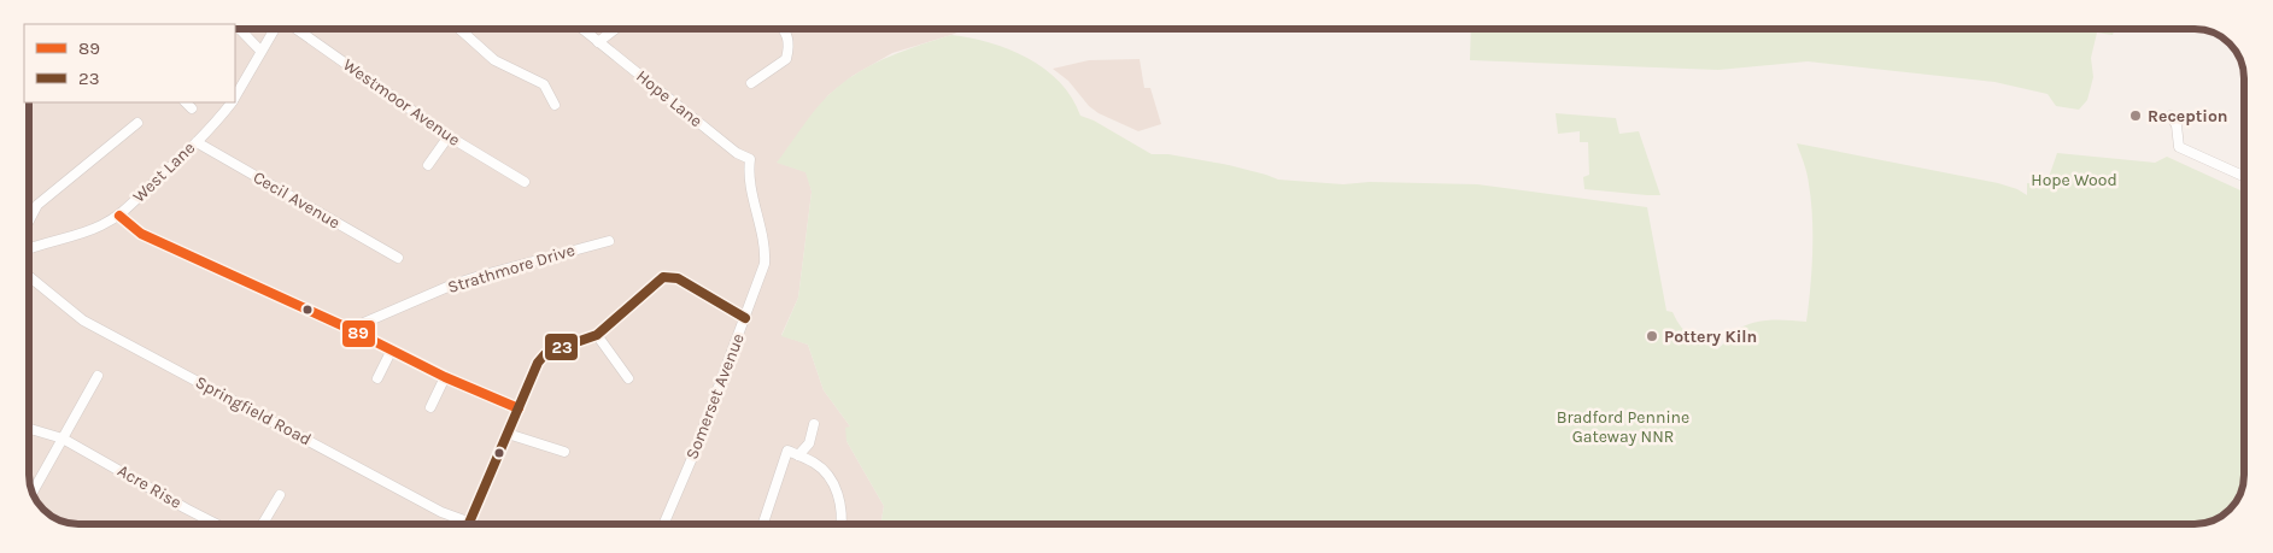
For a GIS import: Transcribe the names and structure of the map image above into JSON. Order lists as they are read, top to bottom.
{
  "streets": {
    "street": [
      "Hope Lane",
      "Westmoor Avenue",
      "West Lane",
      "Cecil Avenue",
      "Strathmore Drive",
      "Somerset Avenue",
      "Springfield Road",
      "Acre Rise"
    ]
  },
  "crossings": [
    ["Hope Lane", "Somerset Avenue"],
    ["West Lane", "Cecil Avenue"]
  ],
  "parks": ["Hope Wood", "Bradford Pennine Gateway NNR"],
  "places": ["Reception", "Pottery Kiln"],
  "lines": ["transit line 89", "transit line 23"],
  "legend": ["89", "23"]
}
